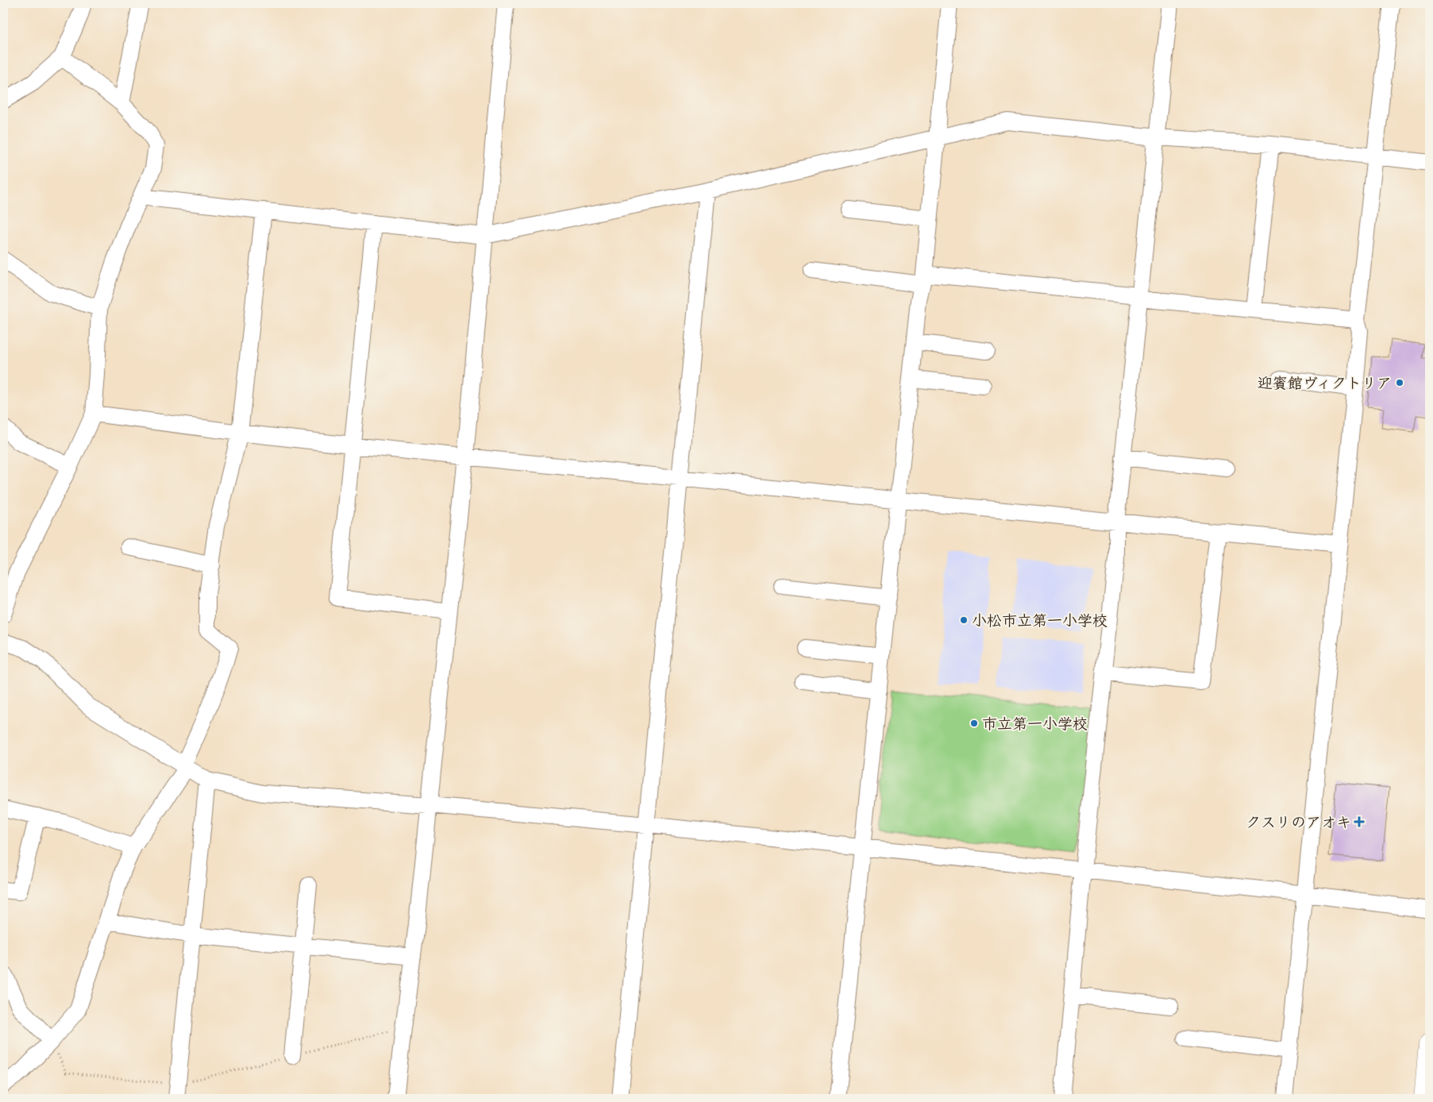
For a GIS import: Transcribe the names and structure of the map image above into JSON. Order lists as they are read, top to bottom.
{
  "places": {
    "other": ["迎賓館ヴィクトリア", "小松市立第一小学校", "市立第一小学校"],
    "health": ["クスリのアオキ"]
  }
}
